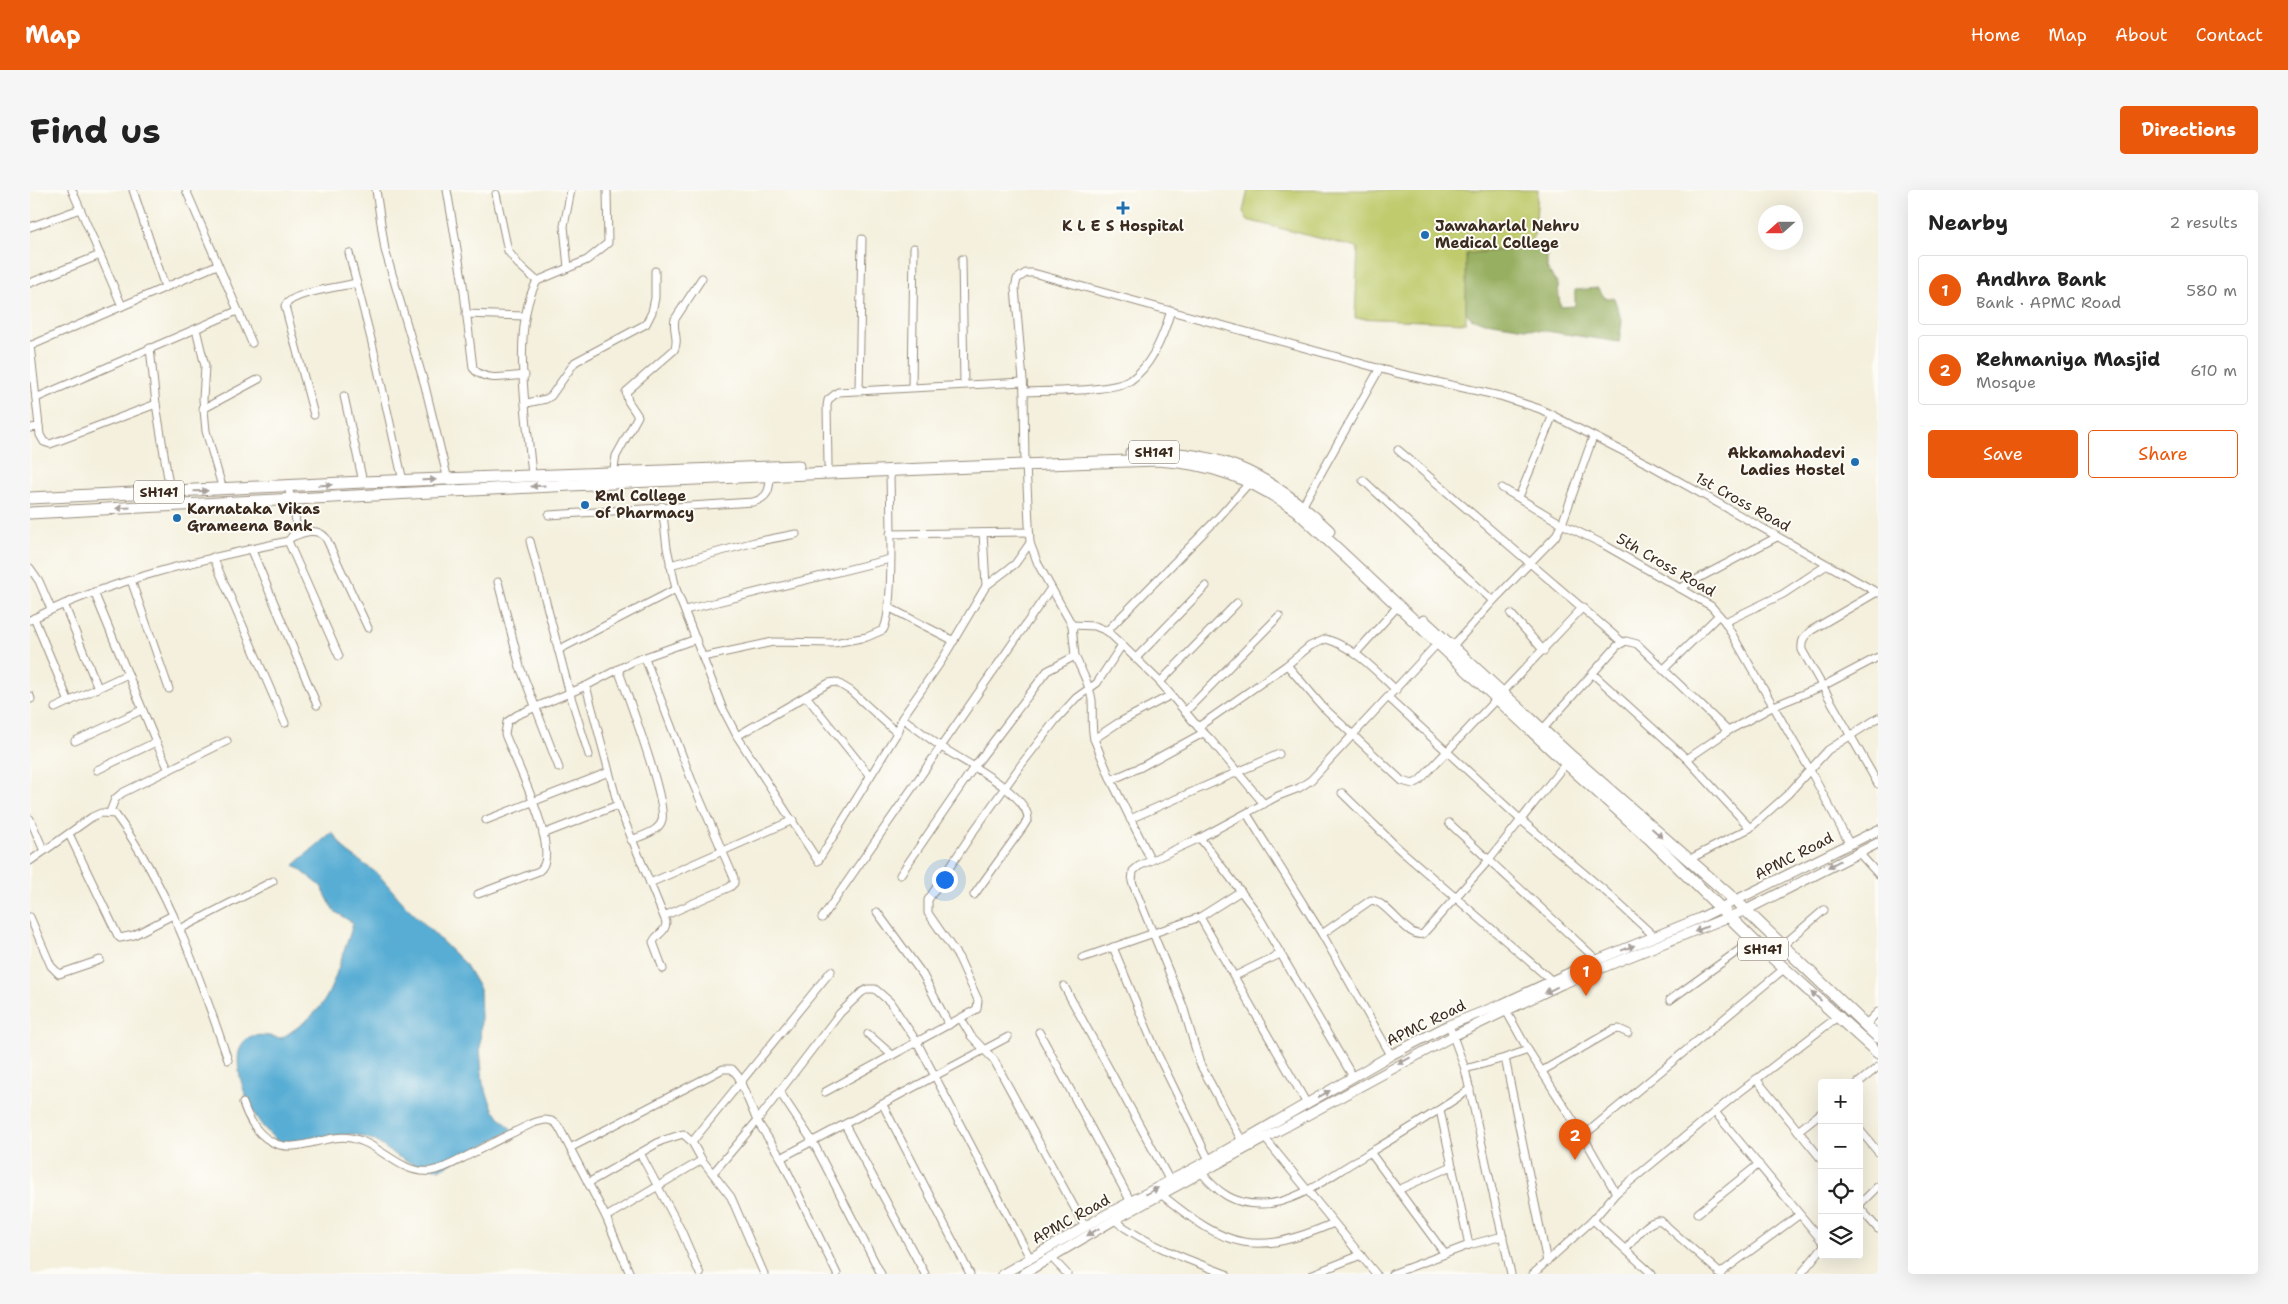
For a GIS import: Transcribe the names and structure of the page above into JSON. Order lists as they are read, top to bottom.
{
  "streets": {
    "main road": ["SH141"],
    "street": ["1st Cross Road", "5th Cross Road", "APMC Road"]
  },
  "crossings": [
    ["SH141", "APMC Road"],
    ["5th Cross Road", "APMC Road"]
  ],
  "places": {
    "health": ["K L E S Hospital"],
    "other": [
      "Jawaharlal Nehru Medical College",
      "Akkamahadevi Ladies Hostel",
      "Rml College of Pharmacy",
      "Karnataka Vikas Grameena Bank"
    ]
  },
  "north": "left",
  "page": {
    "header": "Map",
    "nav": [
      "Home",
      "Map",
      "About",
      "Contact"
    ],
    "buttons": [
      "Directions",
      ["Save", "Share"]
    ],
    "title": "Find us",
    "heading": ["Nearby", "2 results"],
    "list": [
      {
        "mark": "1",
        "name": "Andhra Bank",
        "note": "Bank · APMC Road",
        "value": "580 m"
      },
      {
        "mark": "2",
        "name": "Rehmaniya Masjid",
        "note": "Mosque",
        "value": "610 m"
      }
    ],
    "pins": ["1", "2"],
    "map_buttons": ["+", "−"]
  }
}
